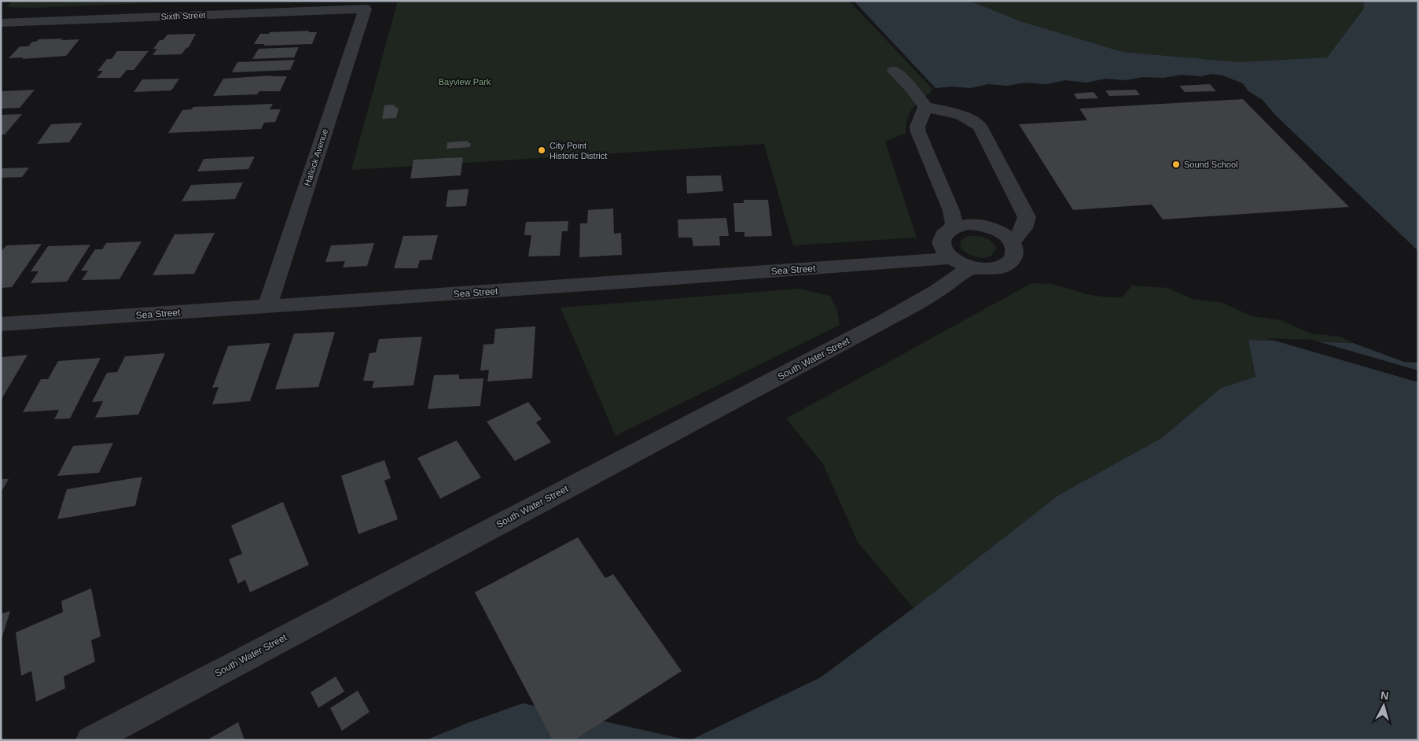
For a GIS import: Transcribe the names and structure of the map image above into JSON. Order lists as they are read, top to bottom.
{
  "streets": {
    "street": [
      "Sixth Street",
      "Hallock Avenue",
      "Sea Street",
      "South Water Street"
    ]
  },
  "crossings": [
    ["Sixth Street", "Hallock Avenue"],
    ["Hallock Avenue", "Sea Street"],
    ["Sea Street", "South Water Street"]
  ],
  "parks": ["Bayview Park"],
  "places": ["City Point Historic District", "Sound School"],
  "north": "top"
}
